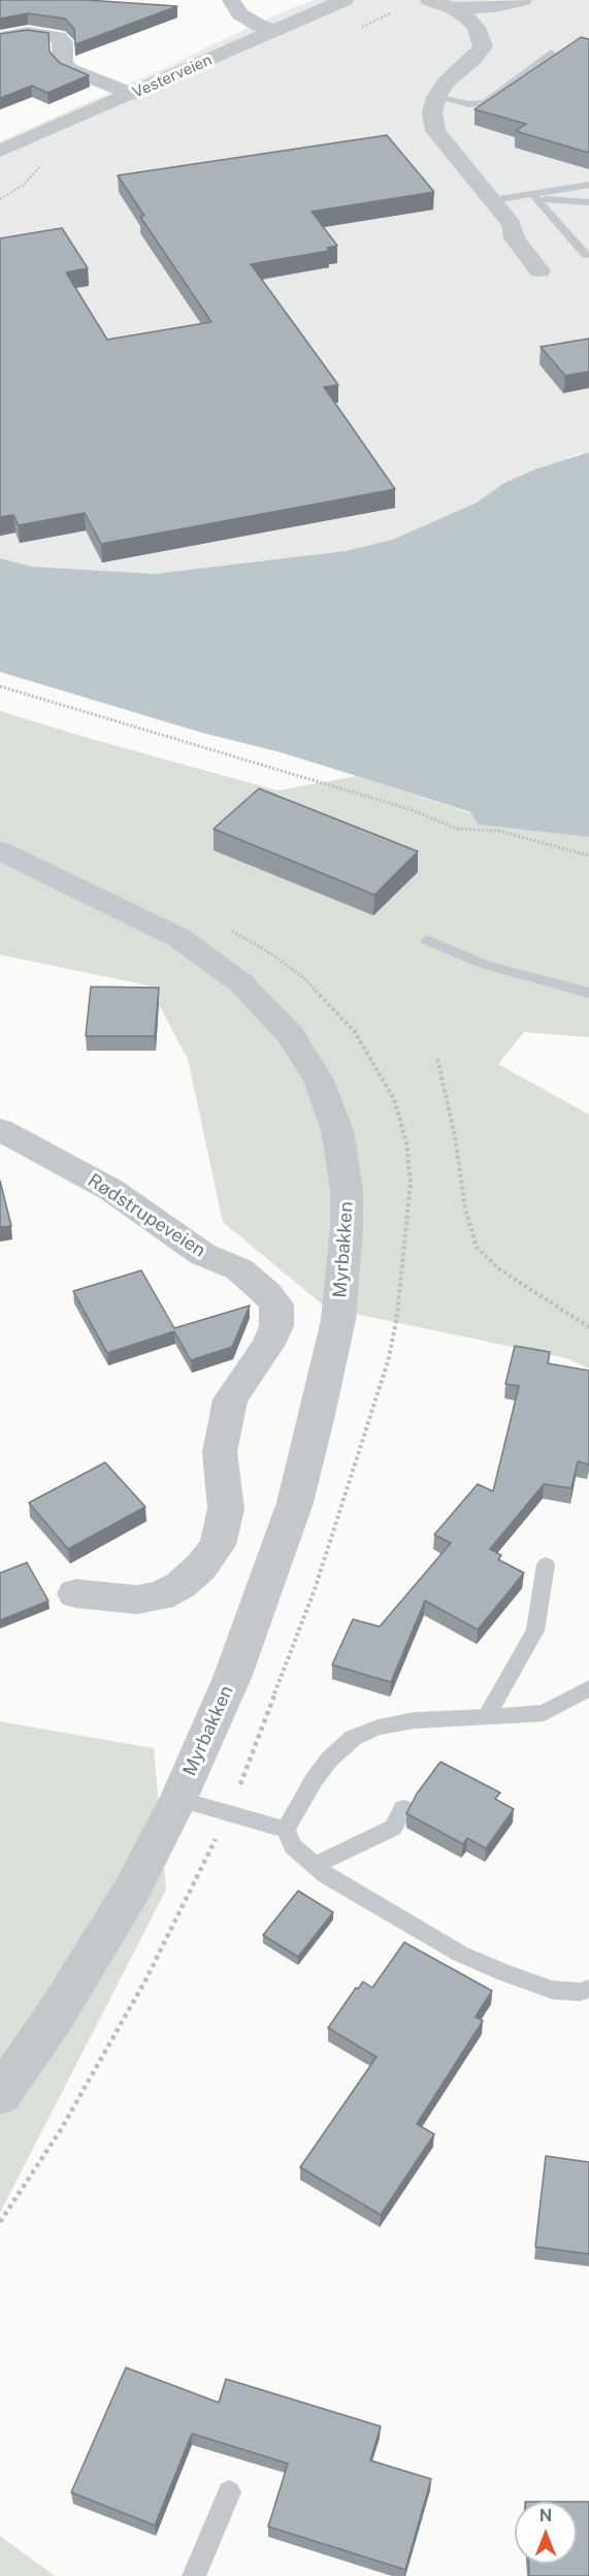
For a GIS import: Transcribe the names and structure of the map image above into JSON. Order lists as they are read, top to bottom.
{
  "streets": {
    "street": ["Vesterveien", "Rødstrupeveien", "Myrbakken"]
  },
  "north": "top"
}
